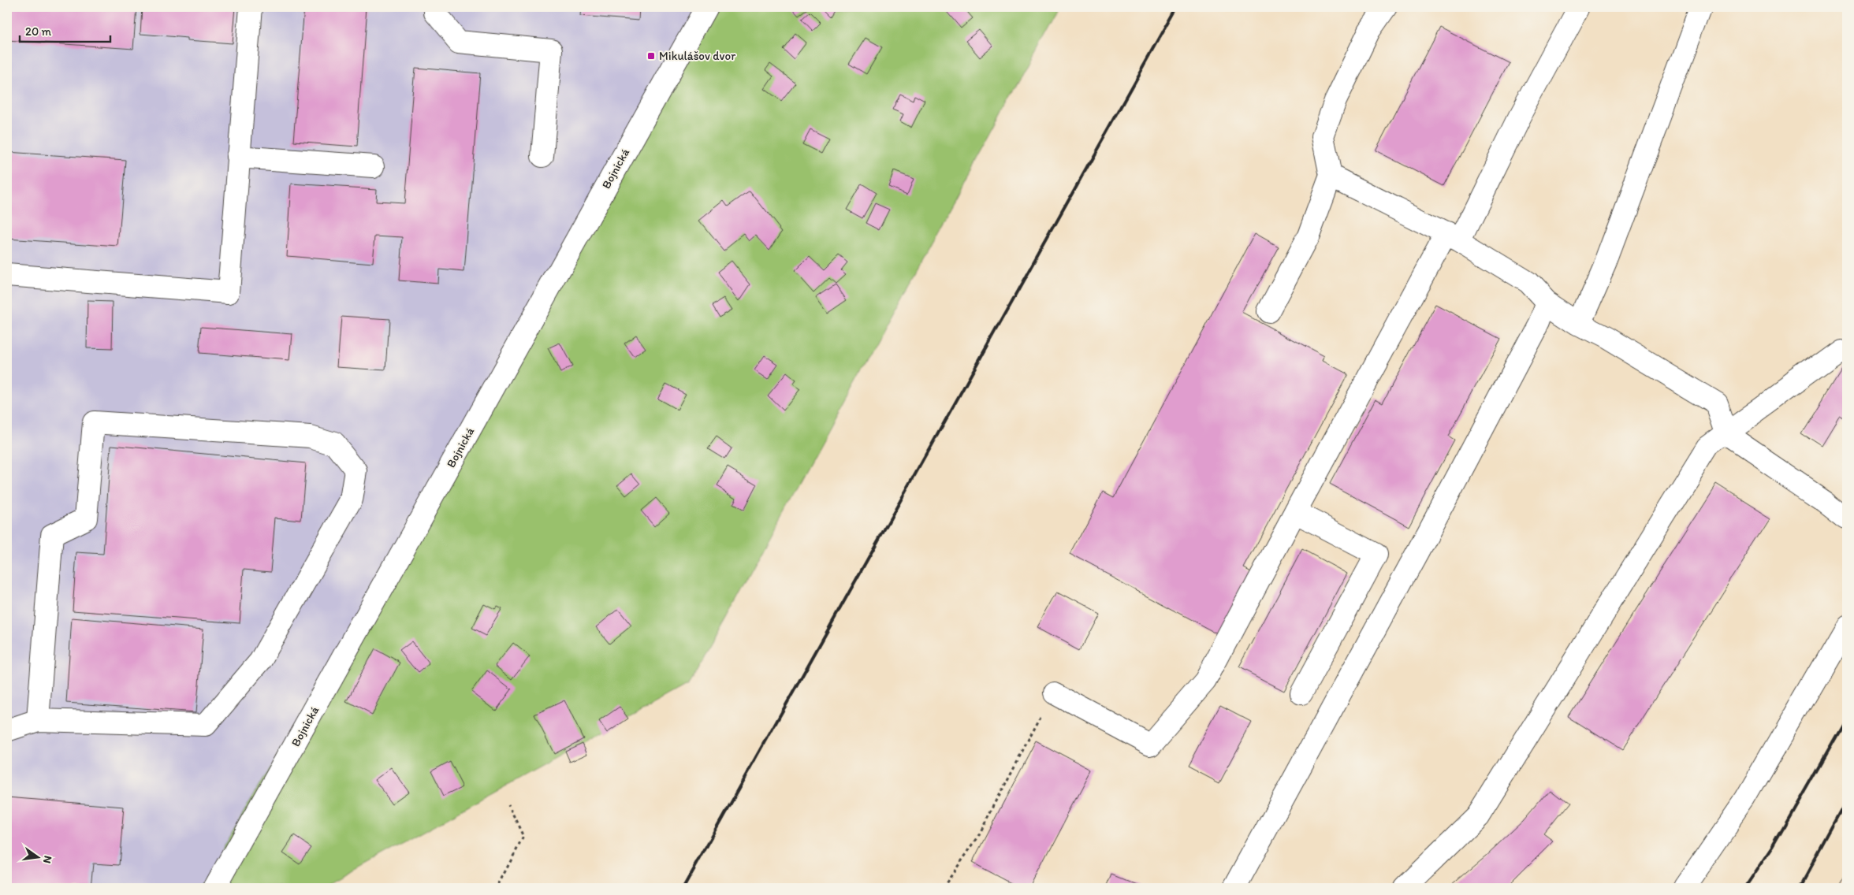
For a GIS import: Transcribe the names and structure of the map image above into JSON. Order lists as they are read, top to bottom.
{
  "streets": {
    "street": ["Bojnická"]
  },
  "places": {
    "transit": ["Mikulášov dvor"]
  },
  "scale_bar": "20 m",
  "north": "right"
}
